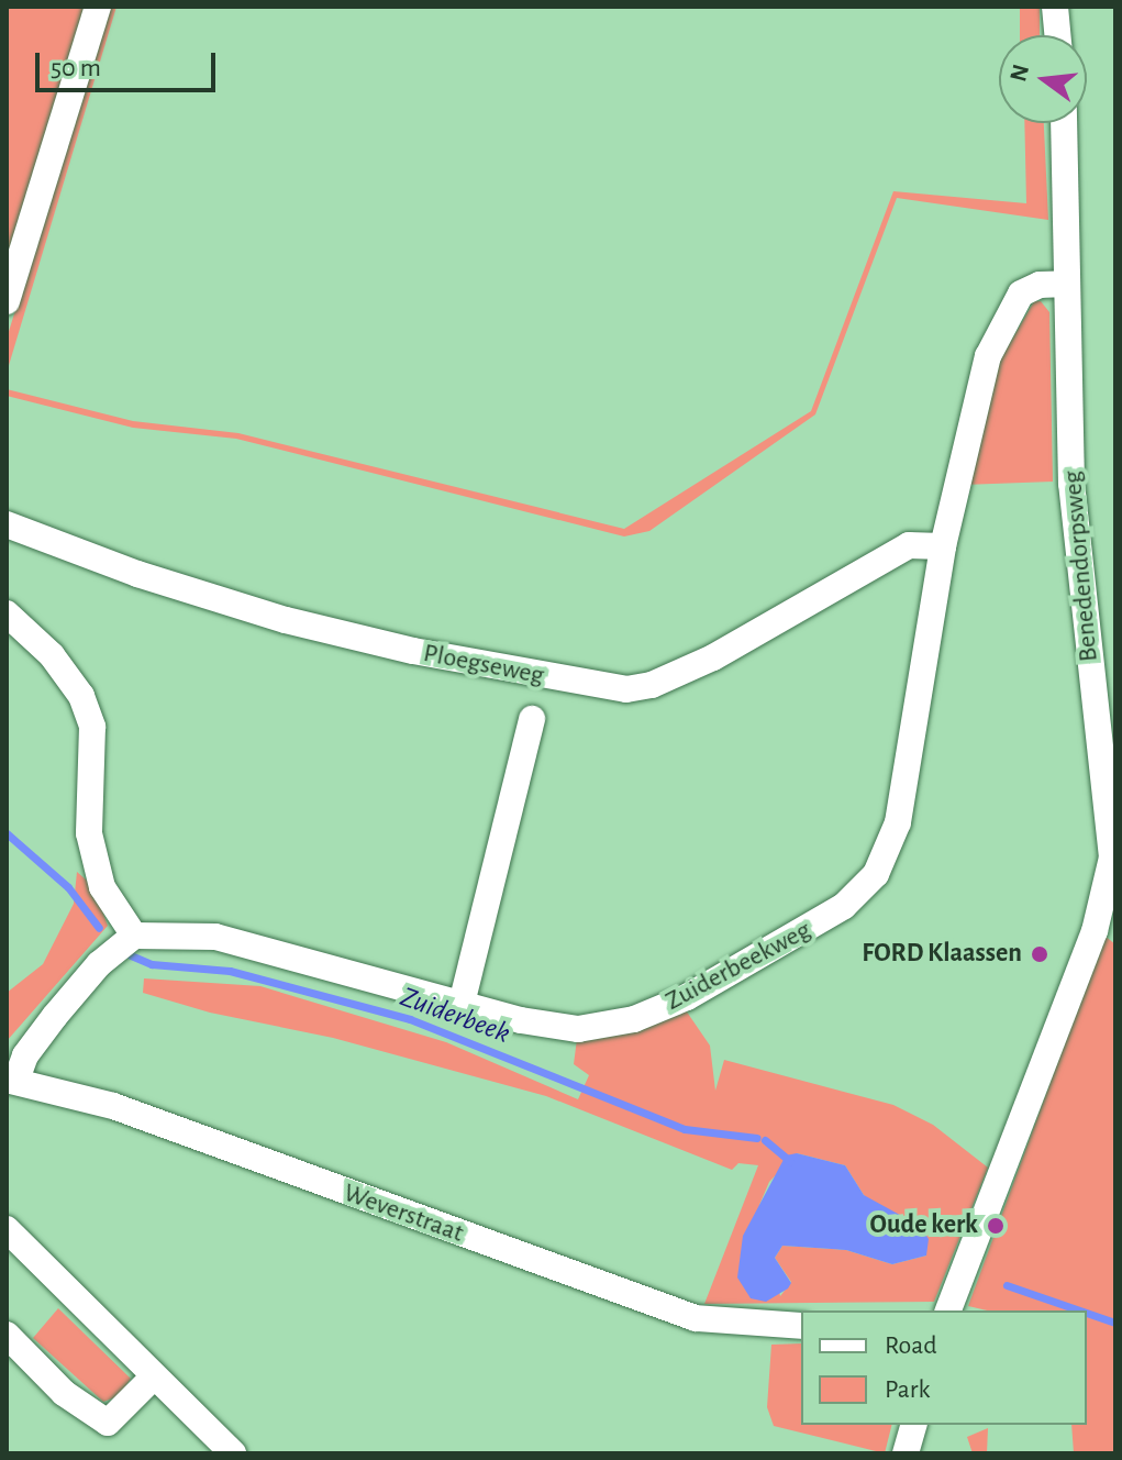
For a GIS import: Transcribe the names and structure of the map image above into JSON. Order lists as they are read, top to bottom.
{
  "streets": {
    "street": [
      "Benedendorpsweg",
      "Ploegseweg",
      "Zuiderbeekweg",
      "Weverstraat"
    ]
  },
  "crossings": [
    ["Benedendorpsweg", "Zuiderbeekweg"],
    ["Ploegseweg", "Zuiderbeekweg"]
  ],
  "water": ["Zuiderbeek"],
  "places": ["FORD Klaassen", "Oude kerk"],
  "legend": ["Road", "Park"],
  "scale_bar": "50 m",
  "north": "left"
}
